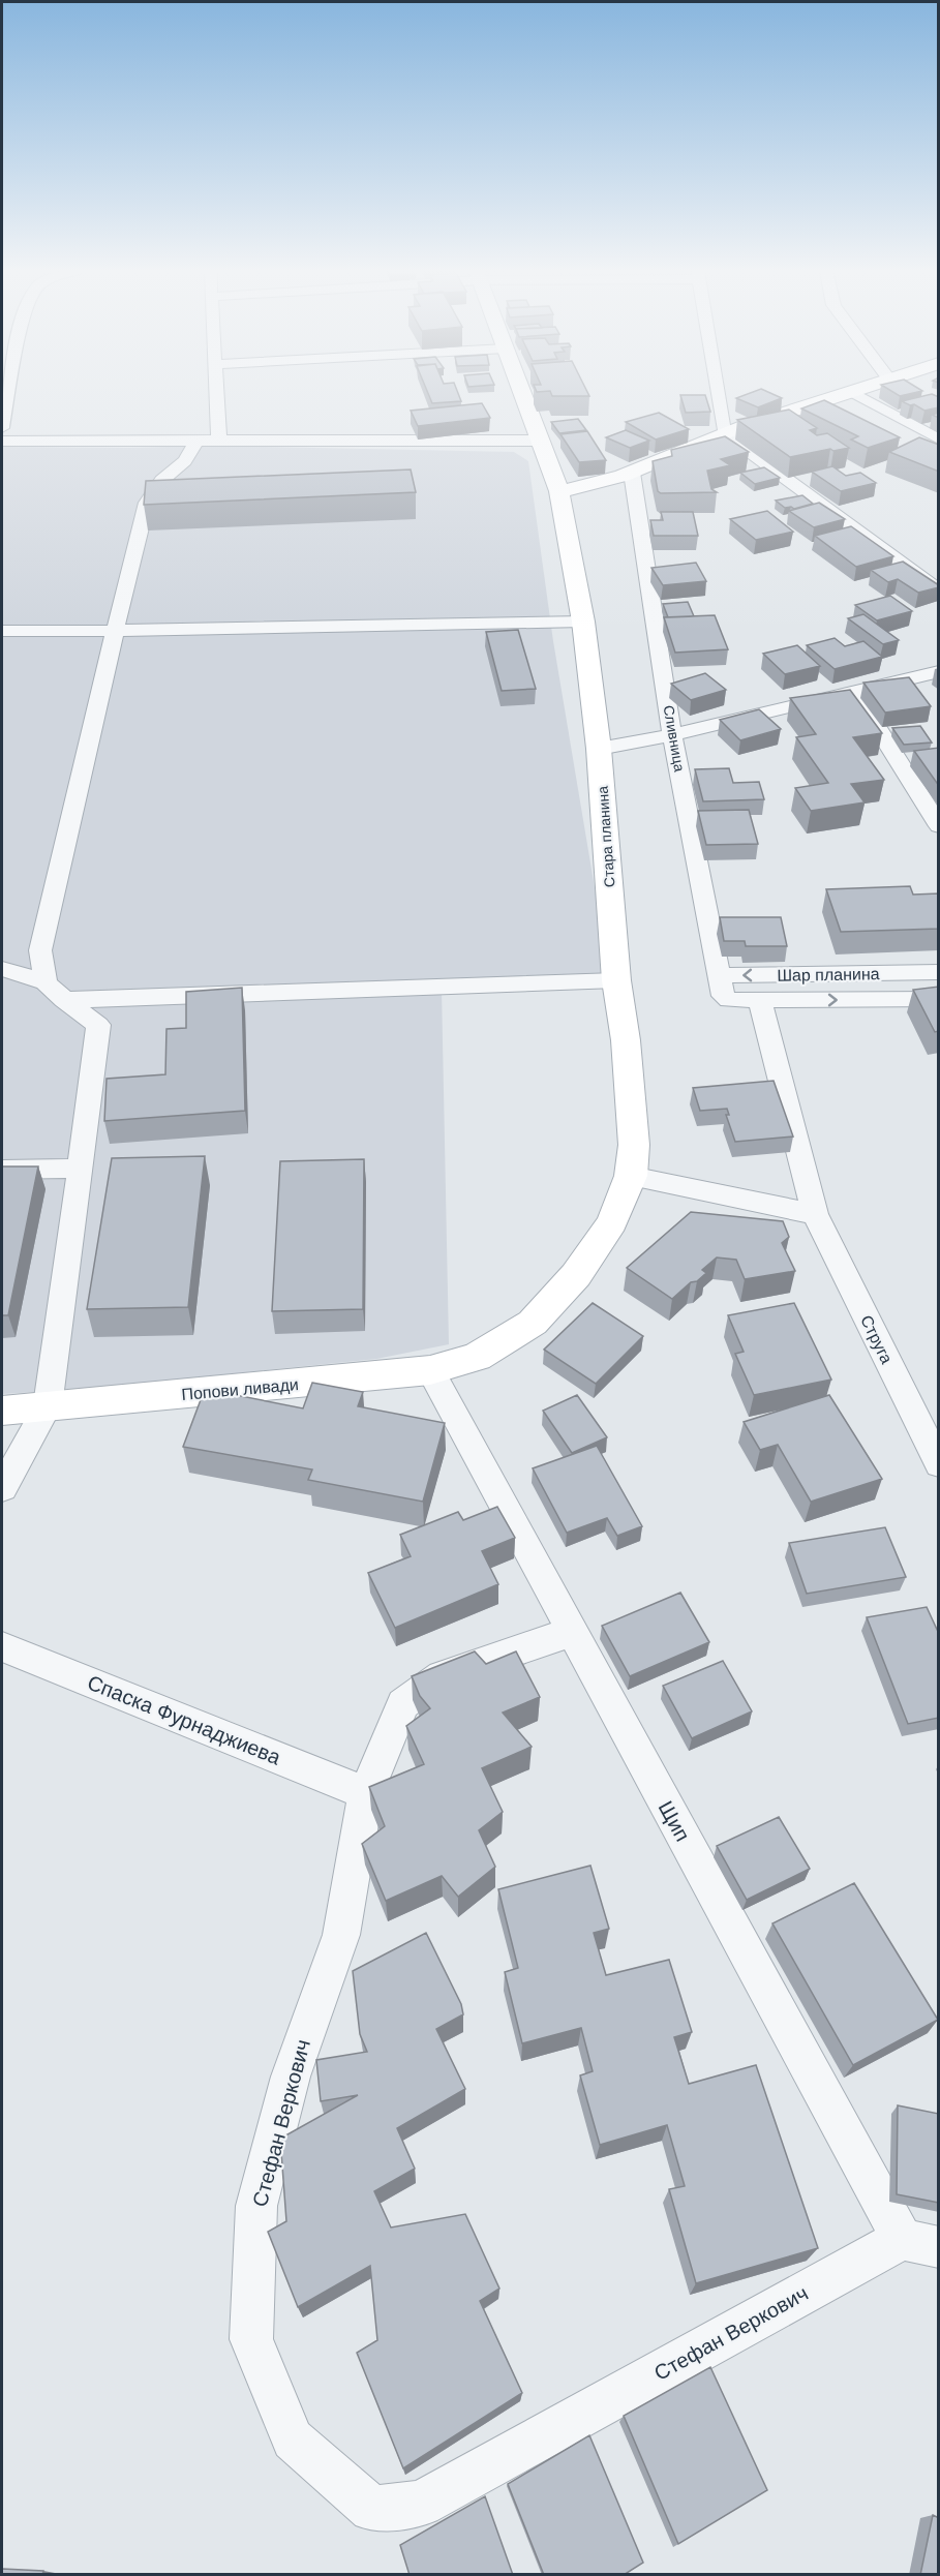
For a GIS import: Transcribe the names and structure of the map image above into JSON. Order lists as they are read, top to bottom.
{
  "streets": {
    "street": [
      "Сливница",
      "Стара планина",
      "Шар планина",
      "Струга",
      "Попови ливади",
      "Спаска Фурнаджиева",
      "Щип",
      "Стефан Веркович"
    ]
  },
  "crossings": [
    ["Сливница", "Шар планина"],
    ["Стара планина", "Попови ливади"],
    ["Шар планина", "Струга"],
    ["Попови ливади", "Щип"],
    ["Спаска Фурнаджиева", "Стефан Веркович"],
    ["Щип", "Стефан Веркович"]
  ]
}
